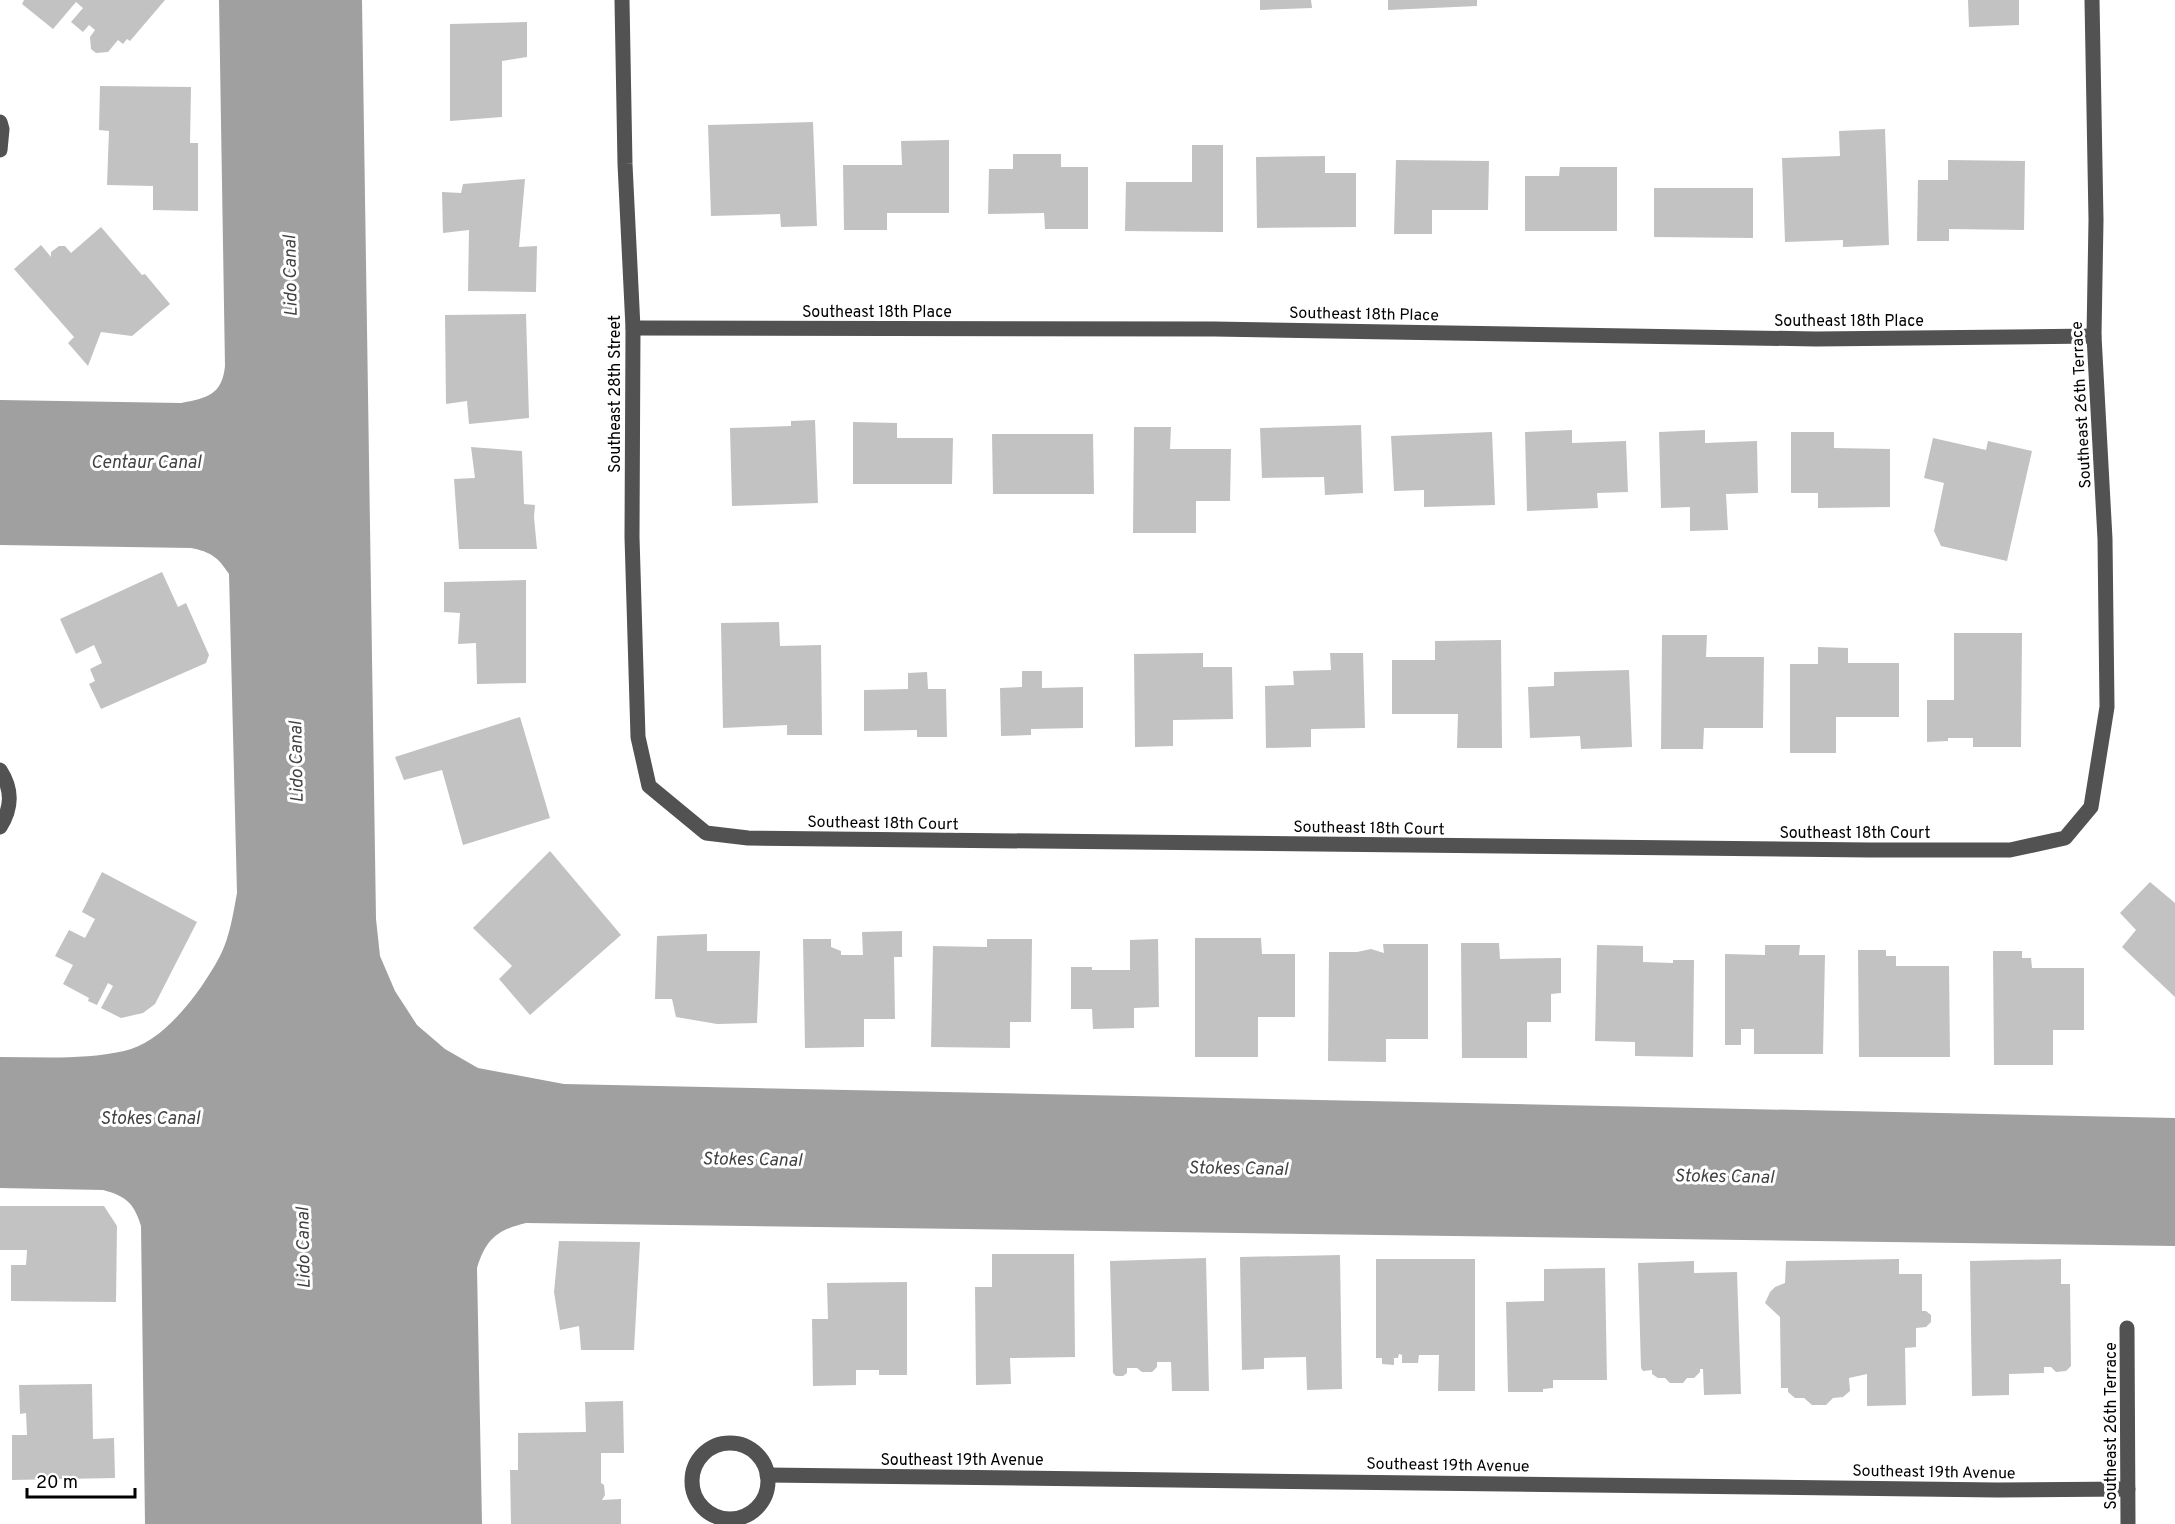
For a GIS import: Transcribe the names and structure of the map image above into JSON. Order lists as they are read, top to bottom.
{
  "streets": {
    "street": [
      "Southeast 18th Place",
      "Southeast 28th Street",
      "Southeast 26th Terrace",
      "Southeast 18th Court",
      "Southeast 19th Avenue"
    ]
  },
  "crossings": [
    ["Southeast 18th Place", "Southeast 28th Street"],
    ["Southeast 18th Place", "Southeast 26th Terrace"],
    ["Southeast 28th Street", "Southeast 18th Court"],
    ["Southeast 26th Terrace", "Southeast 18th Court"],
    ["Southeast 26th Terrace", "Southeast 19th Avenue"]
  ],
  "water": ["Lido Canal", "Centaur Canal", "Stokes Canal"],
  "scale_bar": "20 m"
}
